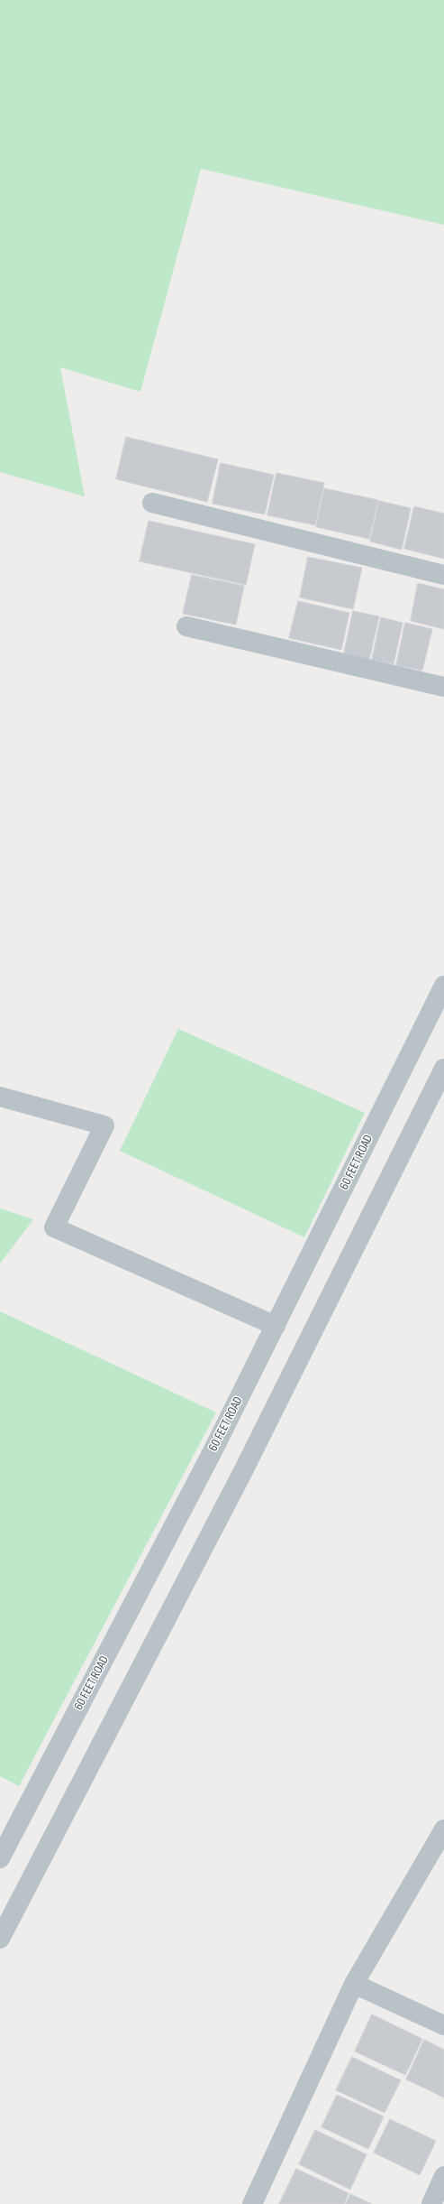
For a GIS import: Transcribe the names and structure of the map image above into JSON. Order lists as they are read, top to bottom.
{
  "streets": {
    "street": ["60 FEET ROAD"]
  }
}
